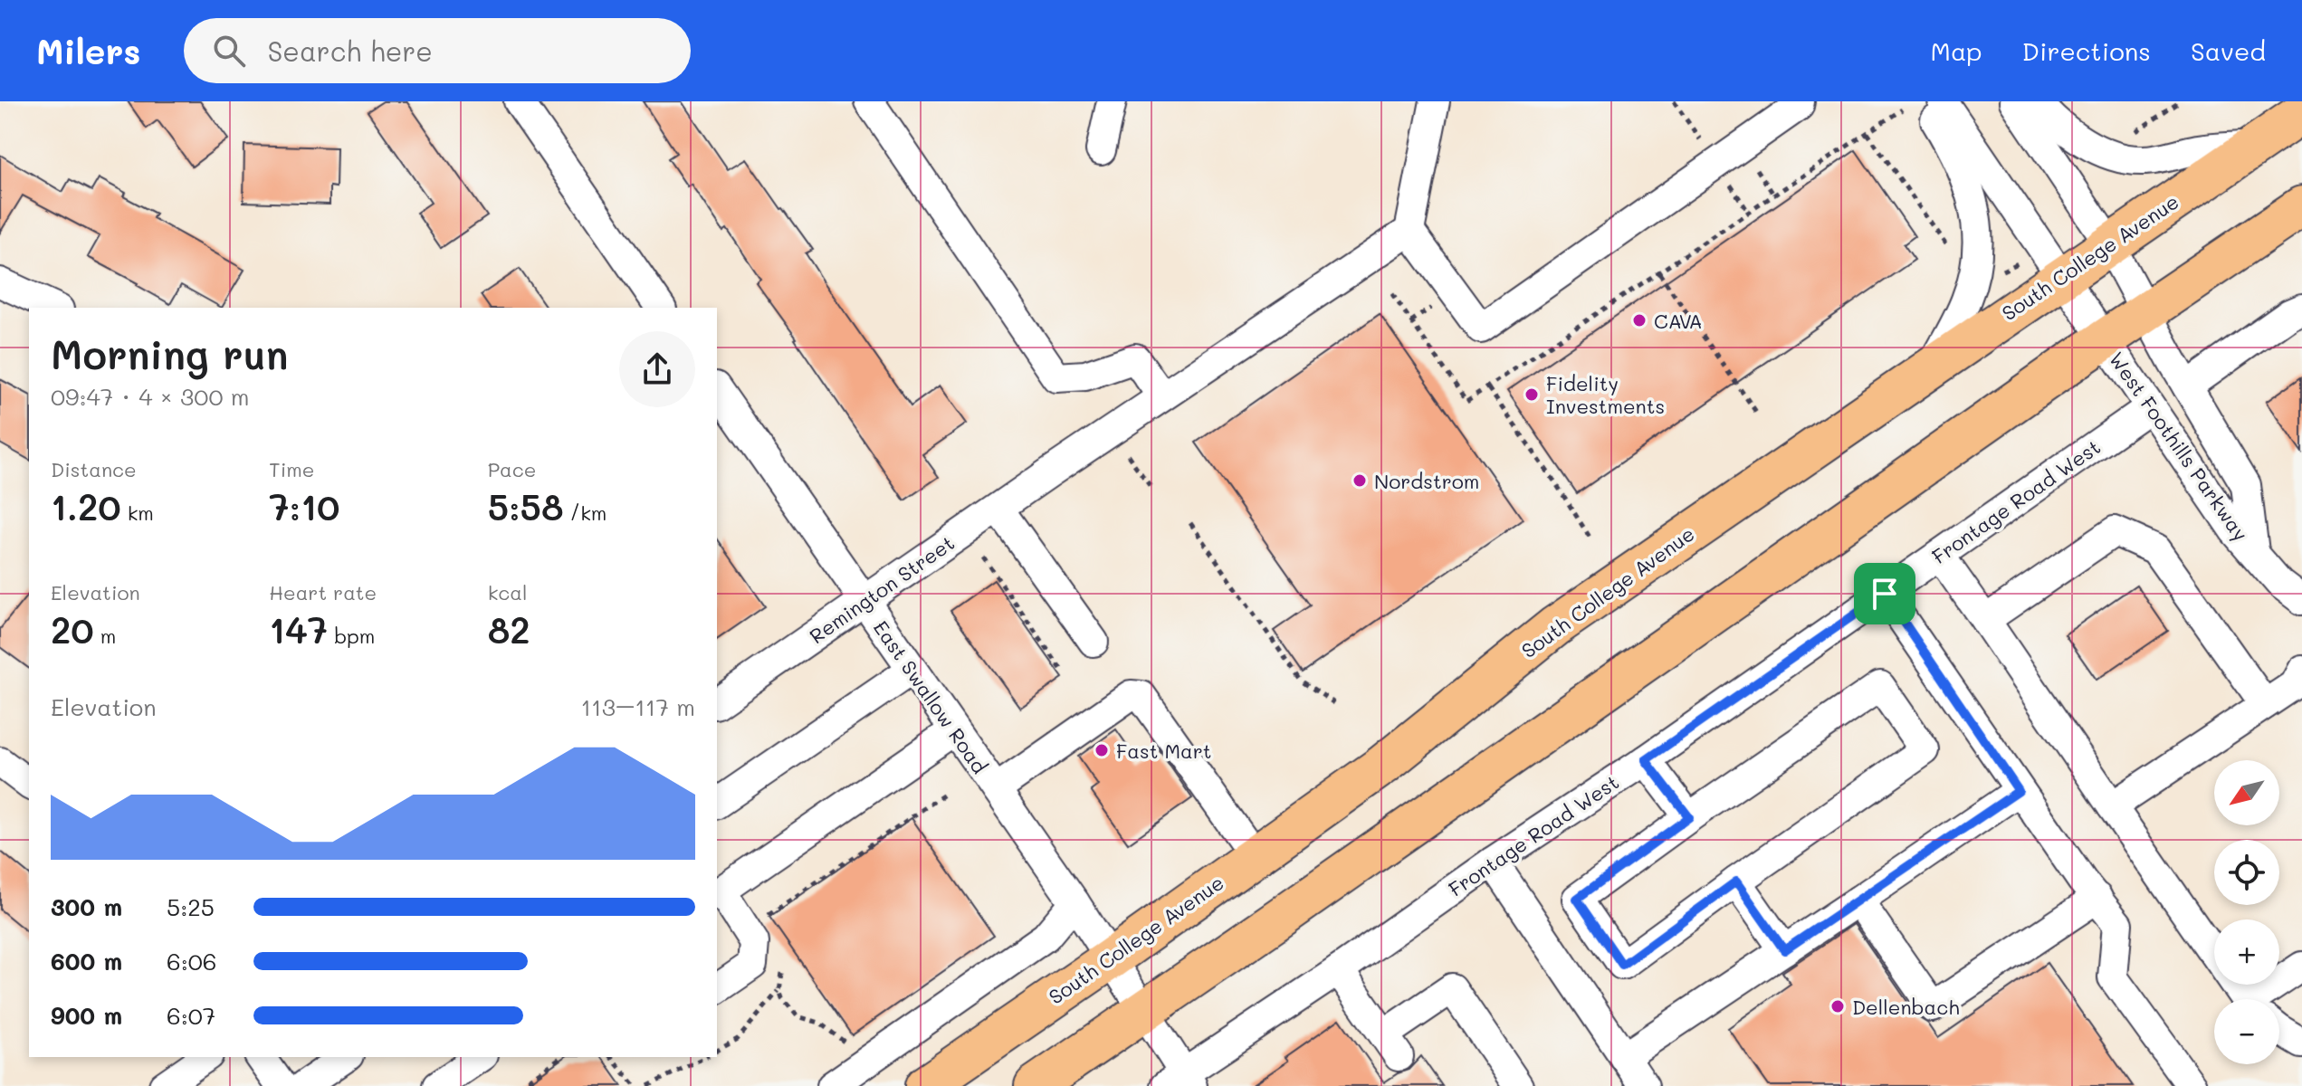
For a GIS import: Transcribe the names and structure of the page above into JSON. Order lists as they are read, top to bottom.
{
  "streets": {
    "highway": ["South College Avenue"],
    "street": [
      "West Foothills Parkway",
      "Frontage Road West",
      "Remington Street",
      "East Swallow Road"
    ]
  },
  "crossings": [
    ["South College Avenue", "West Foothills Parkway"],
    ["South College Avenue", "East Swallow Road"],
    ["West Foothills Parkway", "Frontage Road West"],
    ["Frontage Road West", "East Swallow Road"],
    ["Remington Street", "East Swallow Road"]
  ],
  "places": [
    "CAVA",
    "Fidelity Investments",
    "Nordstrom",
    "Fast Mart",
    "Dellenbach"
  ],
  "north": "bottom left",
  "page": {
    "header": "Milers",
    "search": "Search here",
    "nav": ["Map", "Directions", "Saved"],
    "heading": ["Morning run", "09:47 · 4 × 300 m"],
    "stats": [
      ["Distance", "1.20 km"],
      ["Time", "7:10"],
      ["Pace", "5:58 /km"],
      ["Elevation", "20 m"],
      ["Heart rate", "147 bpm"],
      ["kcal", "82"]
    ],
    "chart": ["Elevation", "113–117 m"],
    "map_buttons": ["+", "−"],
    "list": [
      {
        "name": "300 m",
        "note": "5:25"
      },
      {
        "name": "600 m",
        "note": "6:06"
      },
      {
        "name": "900 m",
        "note": "6:07"
      }
    ]
  }
}
